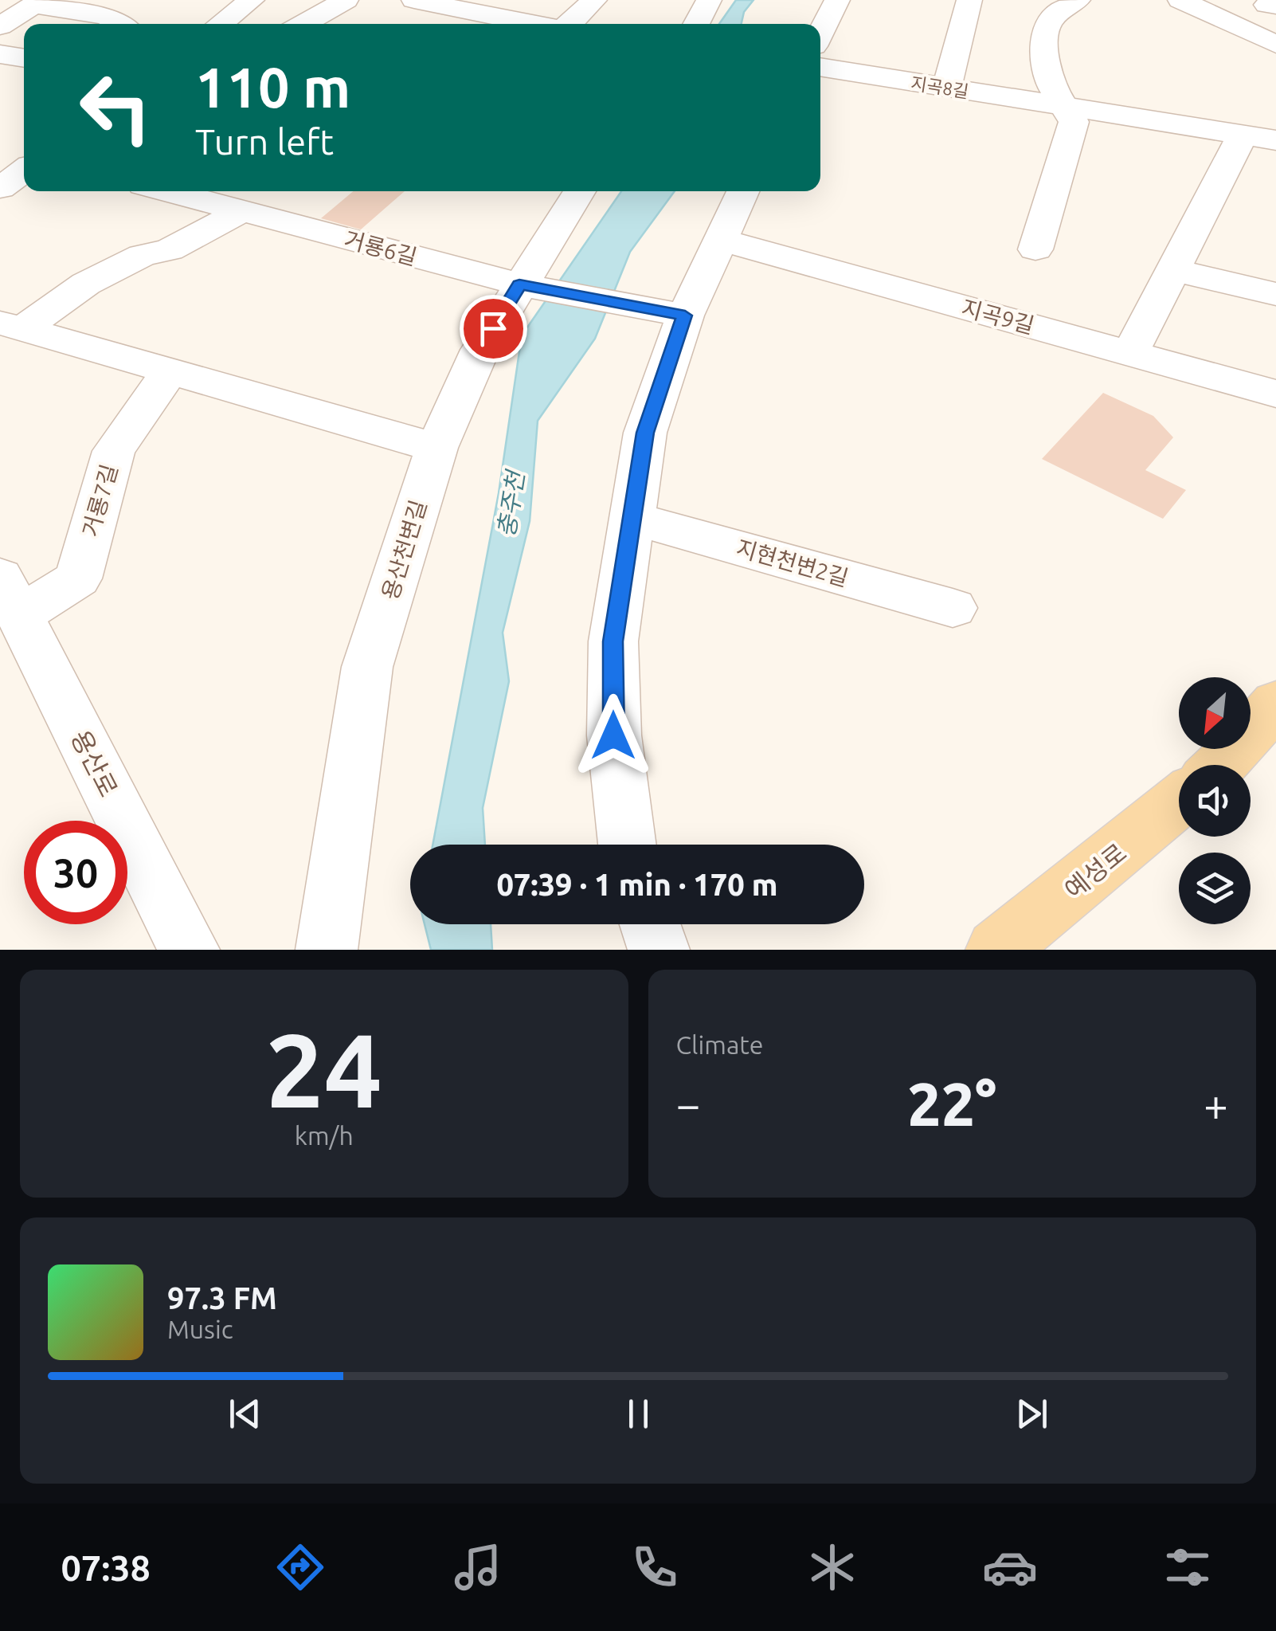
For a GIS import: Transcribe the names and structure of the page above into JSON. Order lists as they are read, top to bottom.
{
  "streets": {
    "main road": ["예성로"],
    "street": [
      "지곡8길",
      "거룡6길",
      "지곡9길",
      "거룡7길",
      "용산천변길",
      "지현천변2길",
      "용산로"
    ]
  },
  "crossings": [
    ["거룡6길", "용산천변길"],
    ["거룡7길", "용산로"]
  ],
  "water": ["충주천"],
  "north": "bottom left",
  "page": {
    "turn": ["110 m", "Turn left"],
    "limit": "30",
    "trip": "07:39 · 1 min · 170 m",
    "tile": [
      ["24", "km/h"],
      "Climate"
    ],
    "heat": ["−", "22°", "+"],
    "song": ["97.3 FM", "Music"],
    "tabs": "07:38"
  }
}
